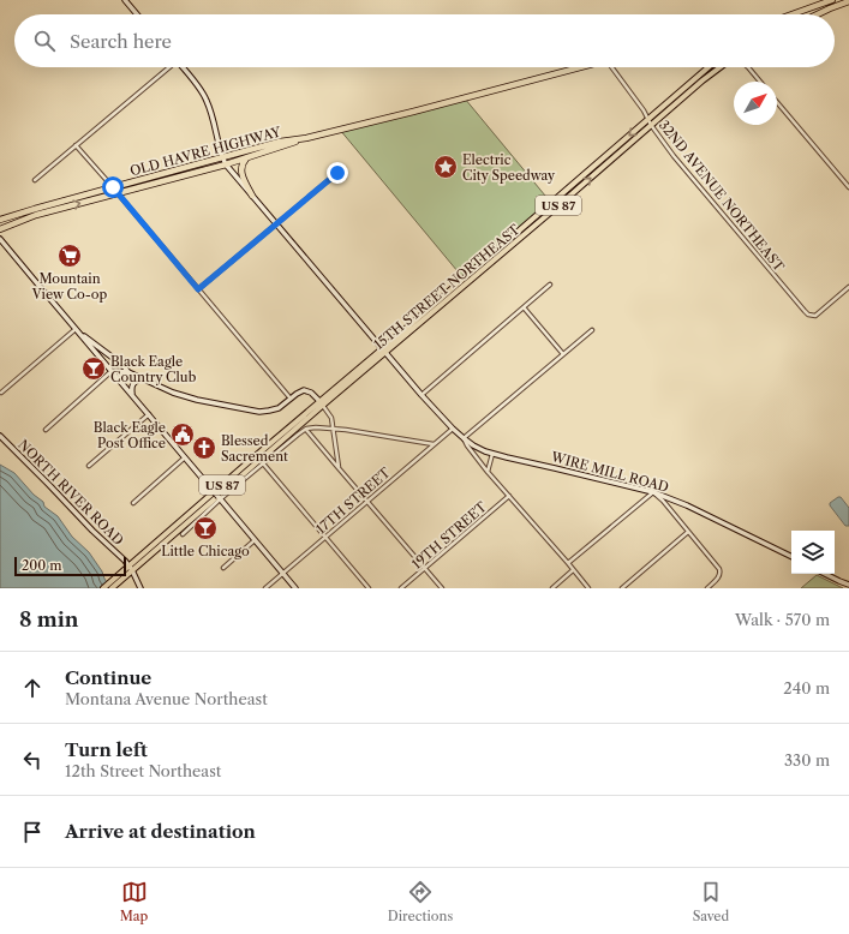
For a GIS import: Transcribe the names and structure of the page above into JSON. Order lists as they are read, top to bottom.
{
  "streets": {
    "highway": ["OLD HAVRE HIGHWAY"],
    "main road": ["US 87", "15TH STREET NORTHEAST"],
    "street": [
      "32ND AVENUE NORTHEAST",
      "WIRE MILL ROAD",
      "NORTH RIVER ROAD",
      "17TH STREET",
      "19TH STREET"
    ]
  },
  "crossings": [
    ["OLD HAVRE HIGHWAY", "WIRE MILL ROAD"],
    ["32ND AVENUE NORTHEAST", "15TH STREET NORTHEAST"],
    ["US 87", "15TH STREET NORTHEAST"],
    ["US 87", "NORTH RIVER ROAD"],
    ["15TH STREET NORTHEAST", "WIRE MILL ROAD"],
    ["WIRE MILL ROAD", "17TH STREET"]
  ],
  "places": {
    "place": ["Electric City Speedway"],
    "supermarket": ["Mountain View Co-op"],
    "bar": ["Black Eagle Country Club", "Little Chicago"],
    "public building": ["Black Eagle Post Office"],
    "church": ["Blessed Sacrement"]
  },
  "scale_bar": "200 m",
  "north": "top right",
  "page": {
    "search": "Search here",
    "scale": "200 m",
    "heading": ["8 min", "Walk · 570 m"],
    "list": [
      ["Continue", "Montana Avenue Northeast", "240 m"],
      ["Turn left", "12th Street Northeast", "330 m"],
      "Arrive at destination"
    ],
    "nav": ["Map", "Directions", "Saved"]
  }
}
